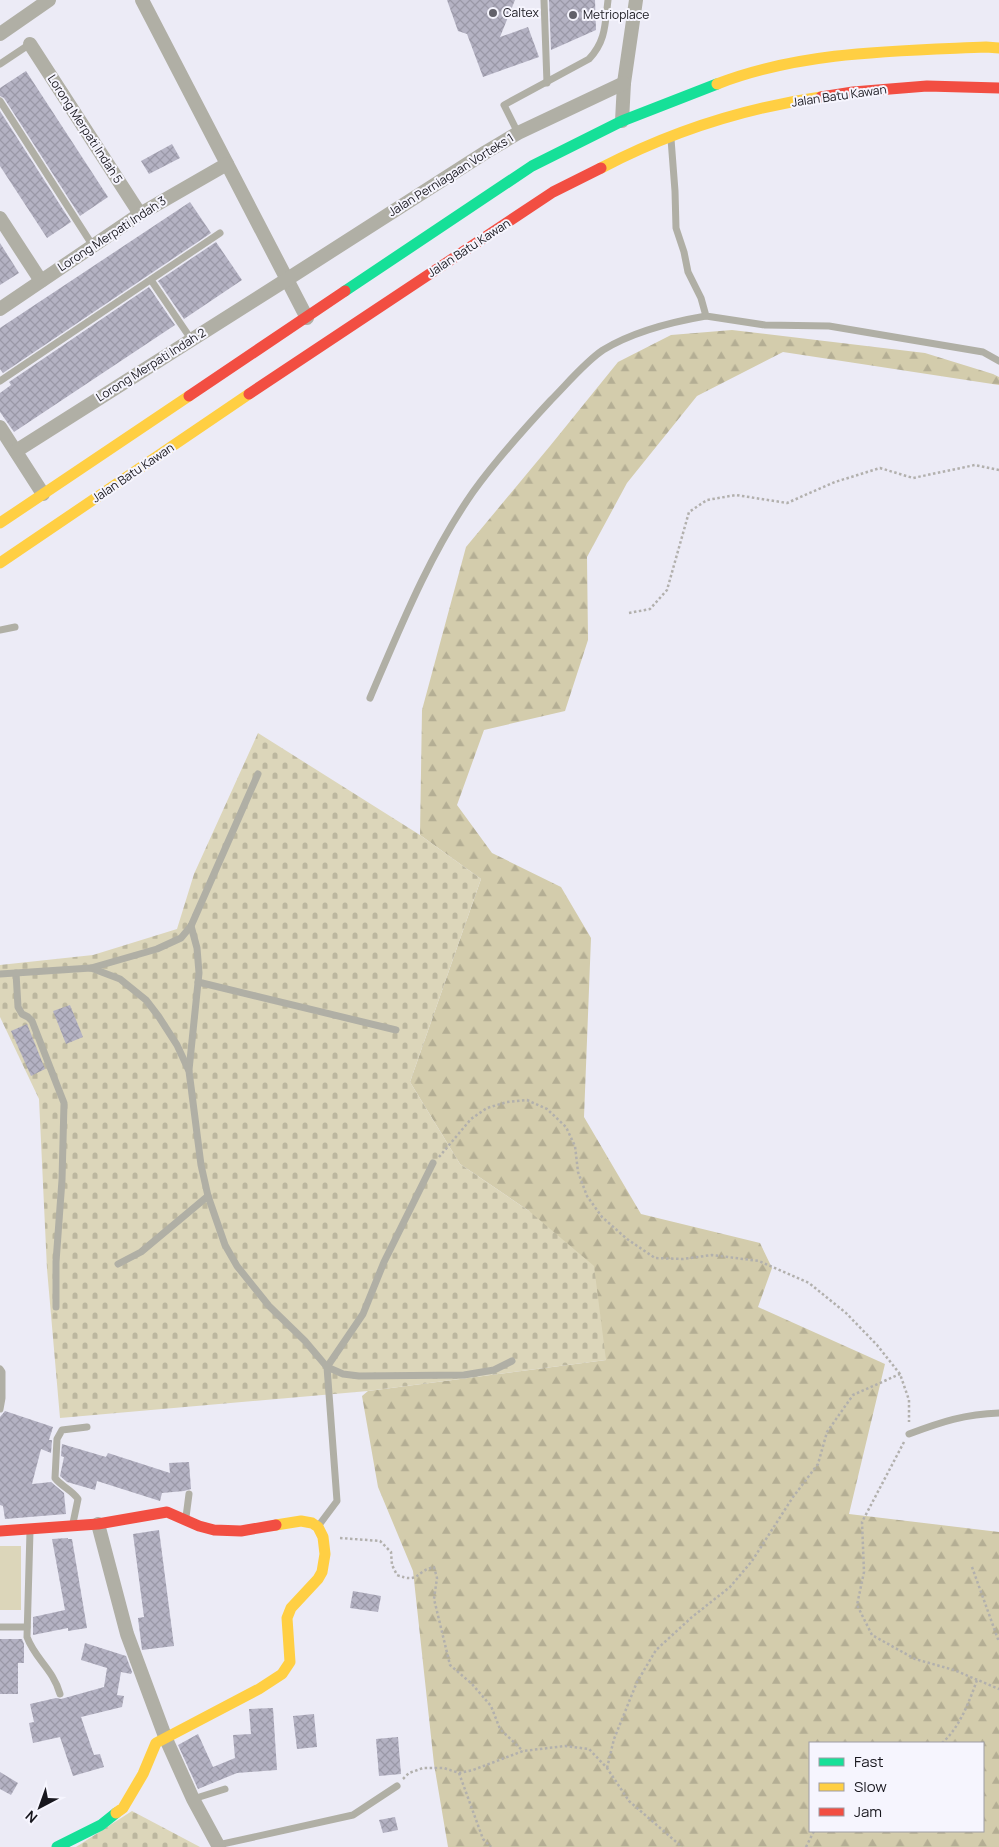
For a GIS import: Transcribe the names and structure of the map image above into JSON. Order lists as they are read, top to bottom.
{
  "streets": {
    "main road": ["Jalan Batu Kawan"],
    "street": [
      "Lorong Merpati Indah 5",
      "Jalan Perniagaan Vorteks 1",
      "Lorong Merpati Indah 3",
      "Lorong Merpati Indah 2"
    ]
  },
  "crossings": [
    ["Lorong Merpati Indah 5", "Lorong Merpati Indah 3"],
    ["Jalan Perniagaan Vorteks 1", "Lorong Merpati Indah 2"]
  ],
  "places": ["Caltex", "Metrioplace"],
  "legend": ["Fast", "Slow", "Jam"],
  "north": "bottom left"
}
